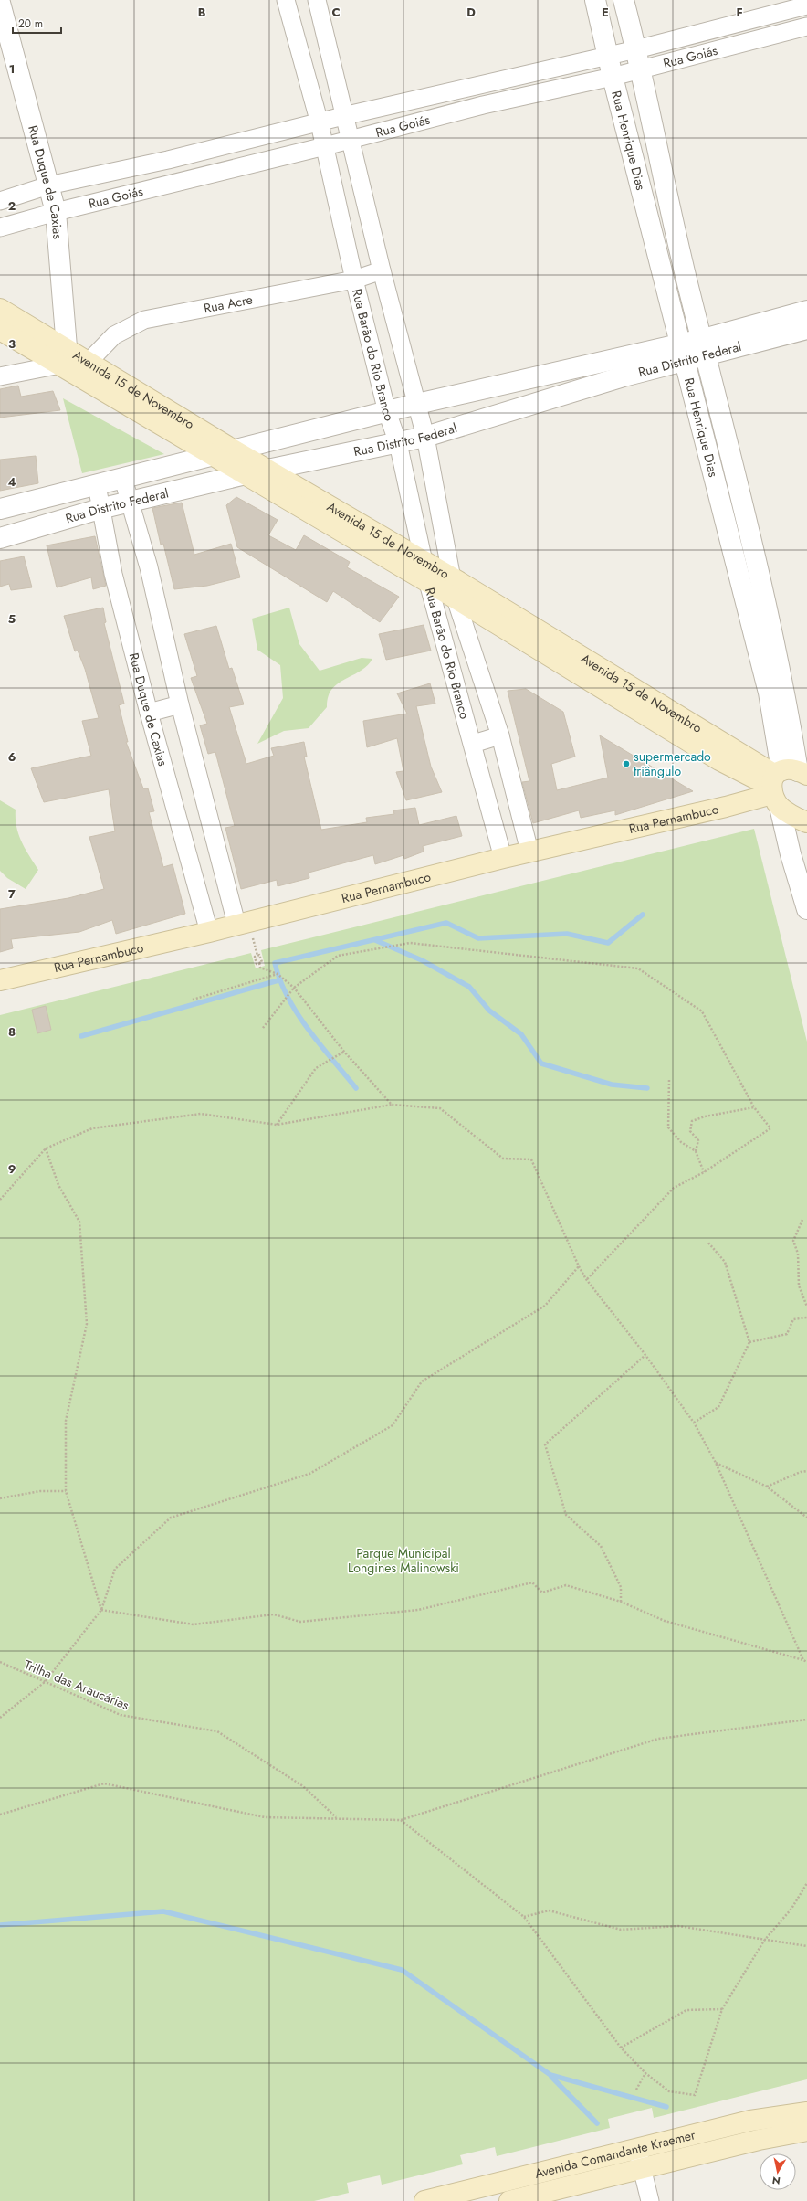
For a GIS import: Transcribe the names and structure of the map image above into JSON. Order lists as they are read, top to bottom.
{
  "streets": {
    "main road": ["Avenida 15 de Novembro", "Rua Pernambuco", "Avenida Comandante Kraemer"],
    "street": [
      "Rua Goiás",
      "Rua Henrique Dias",
      "Rua Duque de Caxias",
      "Rua Acre",
      "Rua Barão do Rio Branco",
      "Rua Distrito Federal"
    ],
    "path": ["Trilha das Araucárias"]
  },
  "crossings": [
    ["Rua Goiás", "Rua Henrique Dias"],
    ["Rua Goiás", "Rua Duque de Caxias"],
    ["Rua Goiás", "Rua Barão do Rio Branco"],
    ["Rua Henrique Dias", "Rua Distrito Federal"],
    ["Rua Henrique Dias", "Avenida 15 de Novembro"],
    ["Rua Henrique Dias", "Rua Pernambuco"],
    ["Rua Duque de Caxias", "Rua Distrito Federal"],
    ["Rua Duque de Caxias", "Avenida 15 de Novembro"],
    ["Rua Duque de Caxias", "Rua Pernambuco"],
    ["Rua Acre", "Rua Barão do Rio Branco"],
    ["Rua Acre", "Avenida 15 de Novembro"],
    ["Rua Barão do Rio Branco", "Rua Distrito Federal"],
    ["Rua Barão do Rio Branco", "Avenida 15 de Novembro"],
    ["Rua Barão do Rio Branco", "Rua Pernambuco"],
    ["Rua Distrito Federal", "Avenida 15 de Novembro"],
    ["Avenida 15 de Novembro", "Rua Pernambuco"]
  ],
  "parks": ["Parque Municipal Longines Malinowski"],
  "places": ["supermercado triângulo"],
  "scale_bar": "20 m",
  "north": "bottom",
  "grid": {
    "columns": [
      "B",
      "C",
      "D",
      "E",
      "F"
    ],
    "rows": [
      "1",
      "2",
      "3",
      "4",
      "5",
      "6",
      "7",
      "8",
      "9"
    ]
  }
}
